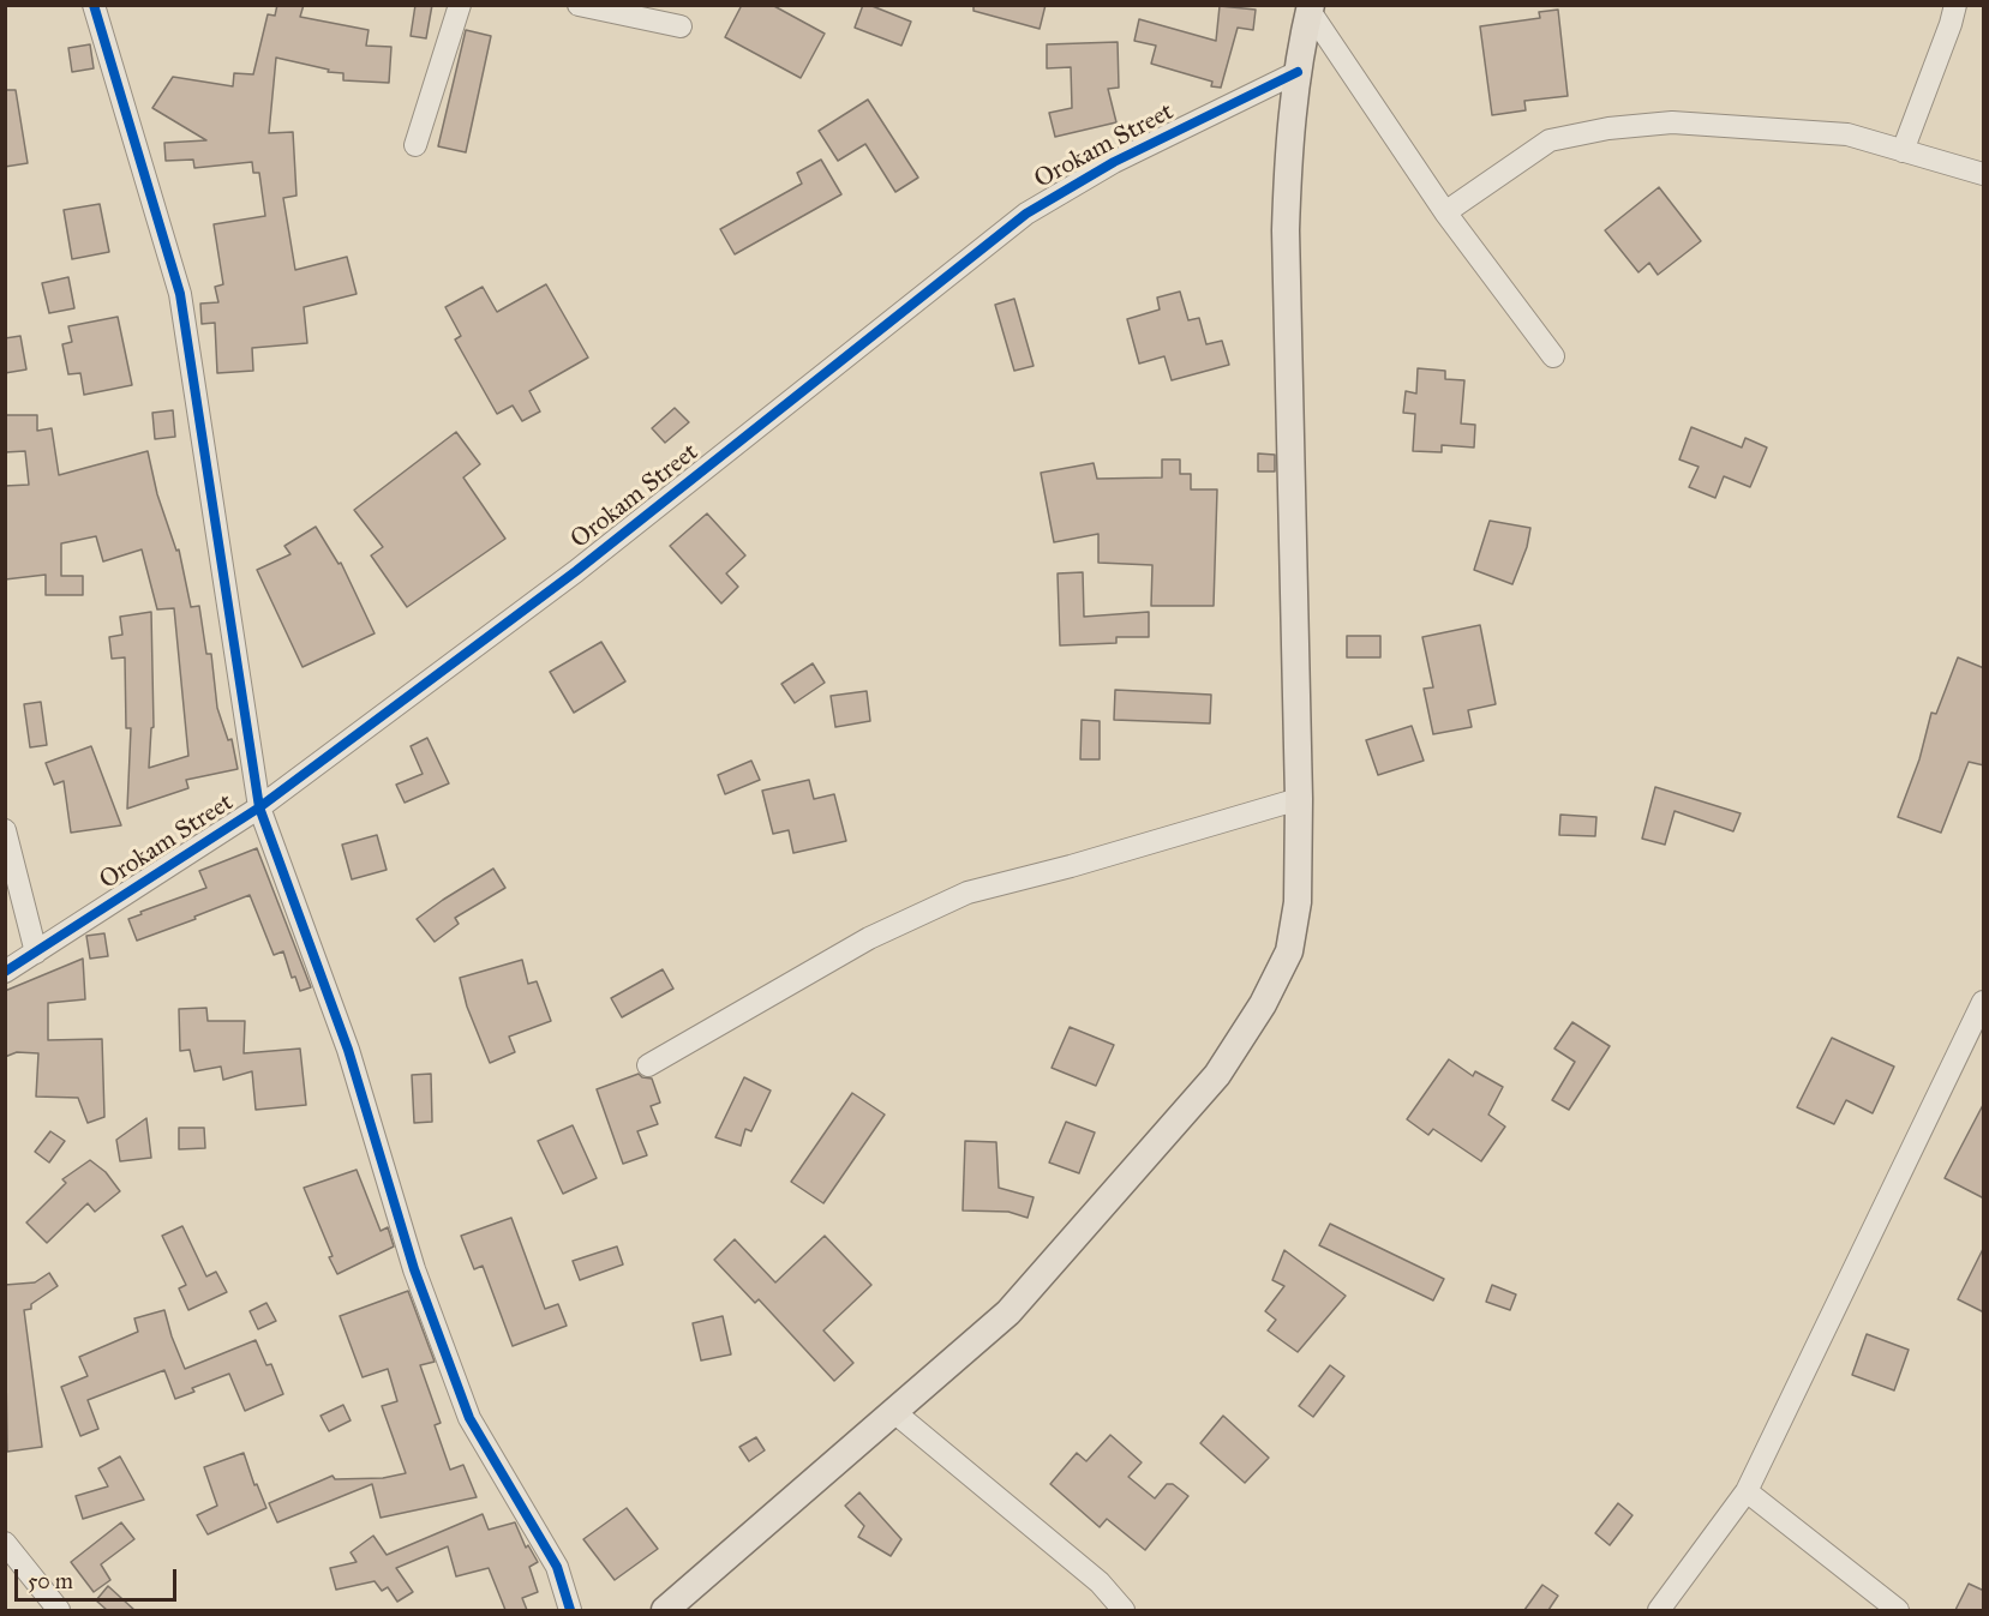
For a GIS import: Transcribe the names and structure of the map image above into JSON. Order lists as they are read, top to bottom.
{
  "streets": {
    "street": ["Orokam Street"]
  },
  "scale_bar": "50 m"
}
